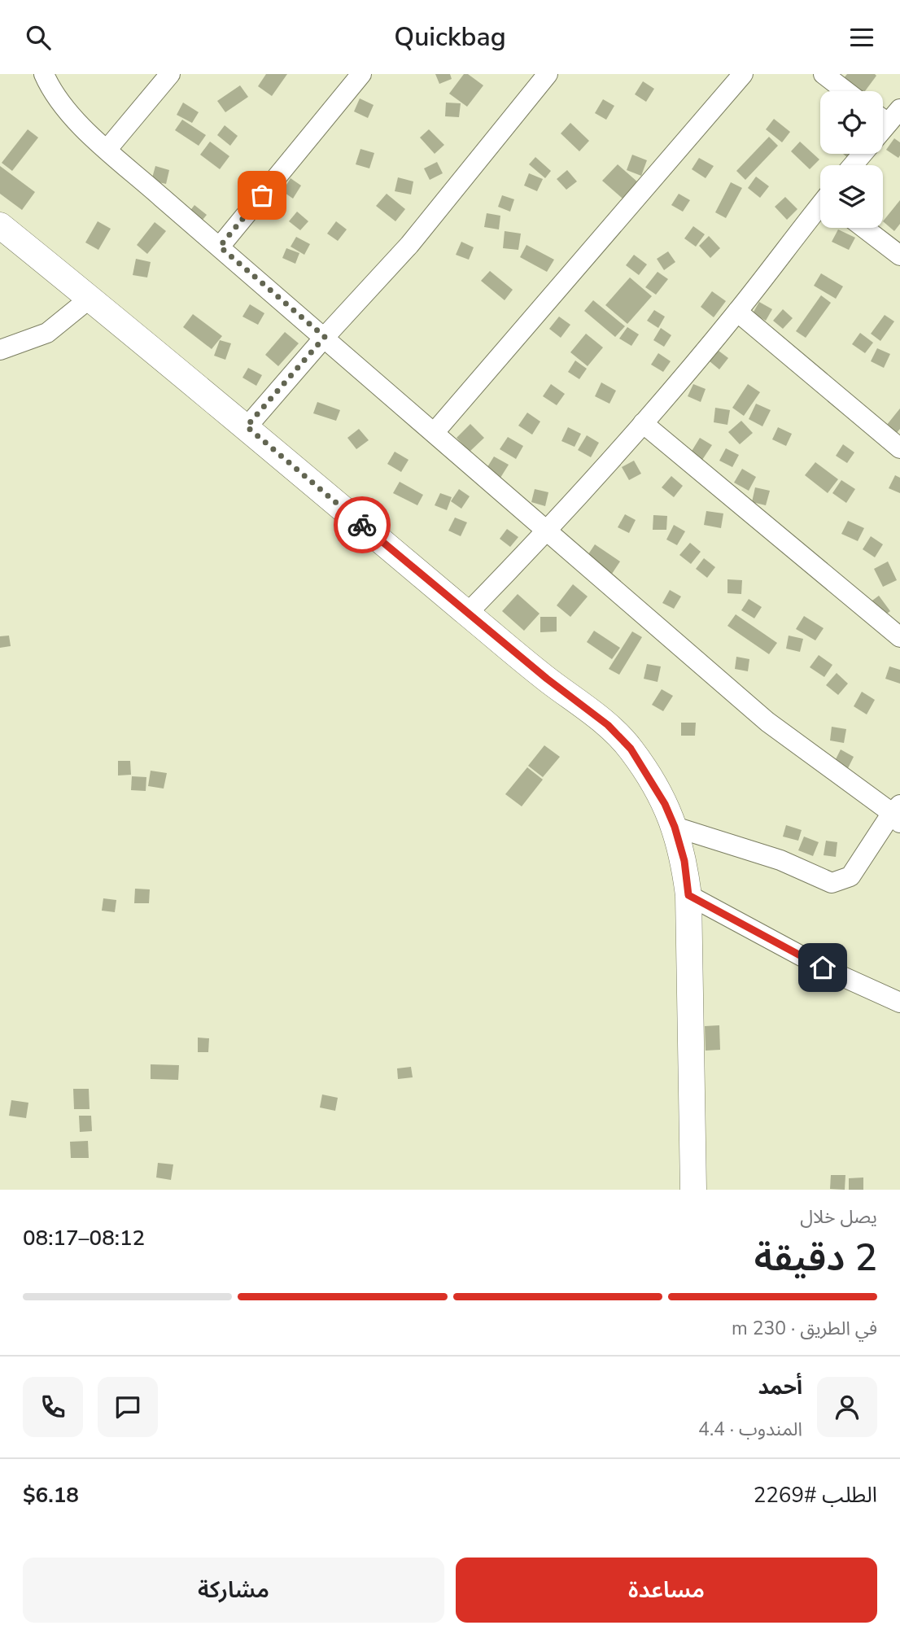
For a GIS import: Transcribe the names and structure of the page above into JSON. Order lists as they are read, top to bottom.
{
  "page": {
    "header": "Quickbag",
    "heading": ["2 دقيقة", "يصل خلال", "08:12–08:17"],
    "panel": [
      "أحمد",
      "المندوب · 4.4",
      "الطلب #2269",
      "$6.18"
    ],
    "bar": "في الطريق · 230 m",
    "buttons": ["مساعدة", "مشاركة"]
  }
}
